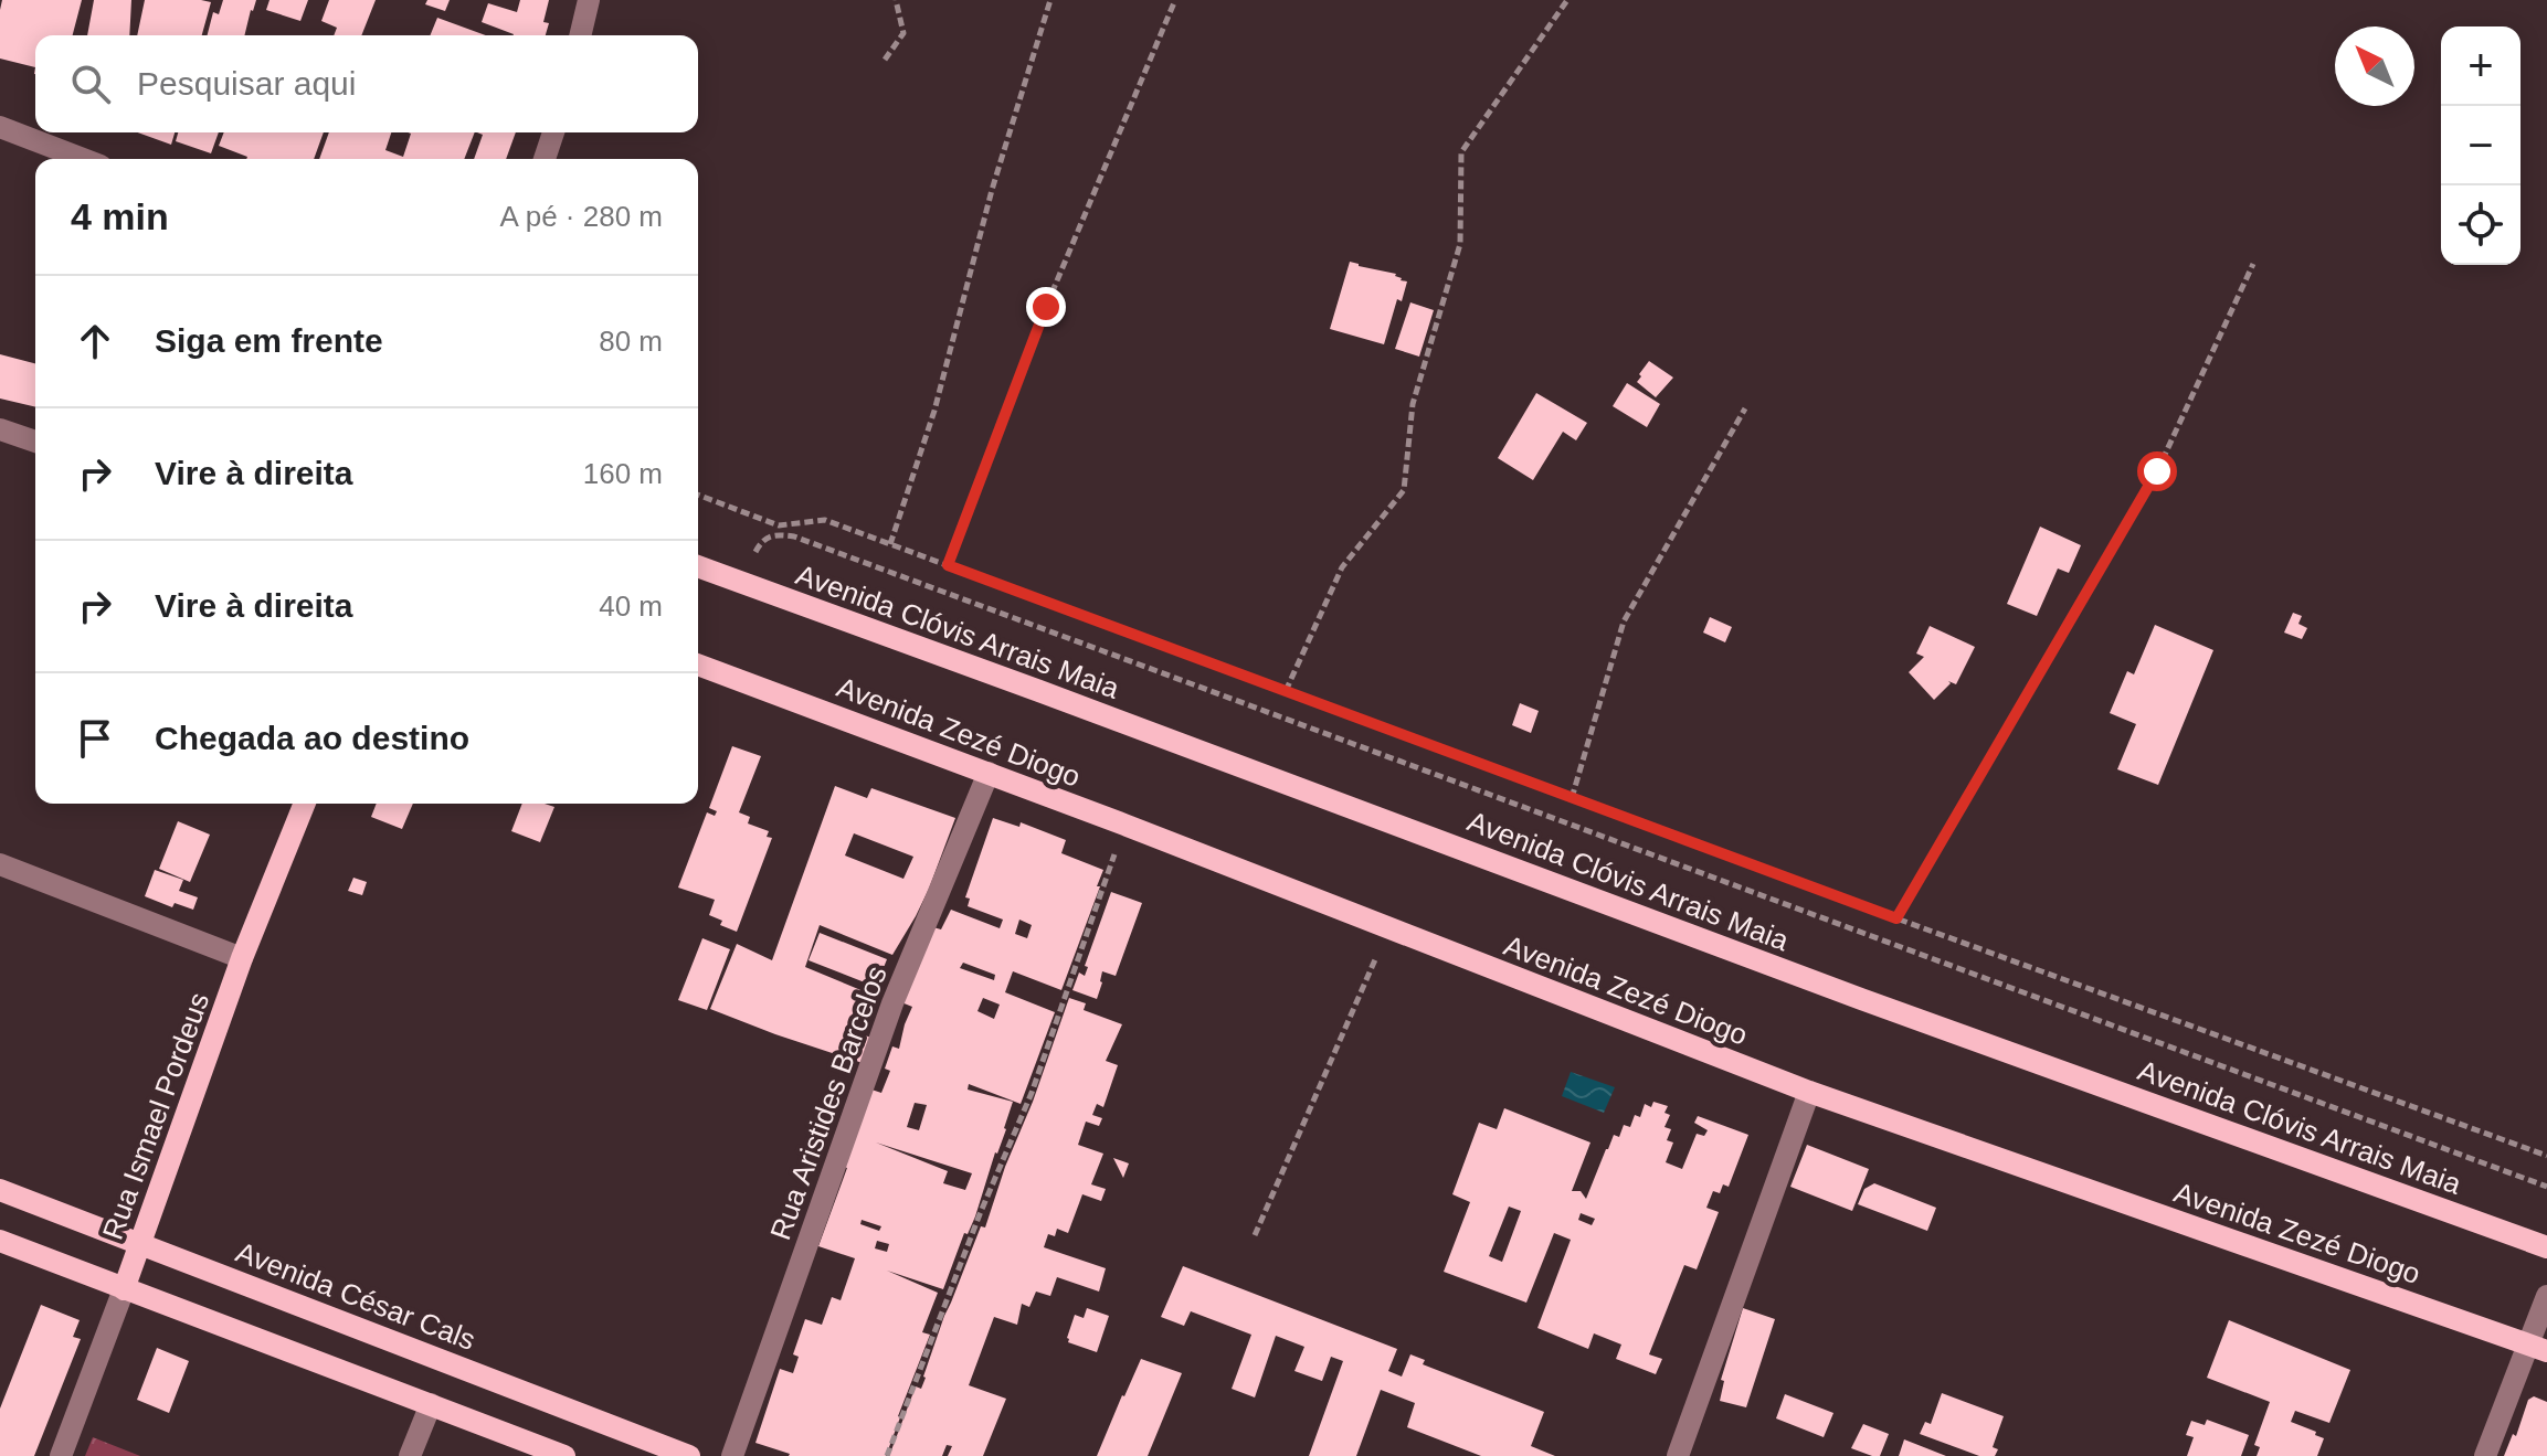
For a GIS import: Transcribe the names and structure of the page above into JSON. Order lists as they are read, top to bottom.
{
  "streets": {
    "main road": [
      "Avenida Clóvis Arrais Maia",
      "Avenida Zezé Diogo",
      "Rua Ismael Pordeus",
      "Avenida César Cals"
    ],
    "street": ["Rua Aristides Barcelos"]
  },
  "crossings": [
    ["Avenida Zezé Diogo", "Rua Aristides Barcelos"],
    ["Rua Ismael Pordeus", "Avenida César Cals"]
  ],
  "north": "top left",
  "page": {
    "map_buttons": ["+", "−"],
    "search": "Pesquisar aqui",
    "heading": ["4 min", "A pé · 280 m"],
    "list": [
      ["Siga em frente", "80 m"],
      ["Vire à direita", "160 m"],
      ["Vire à direita", "40 m"],
      "Chegada ao destino"
    ]
  }
}
